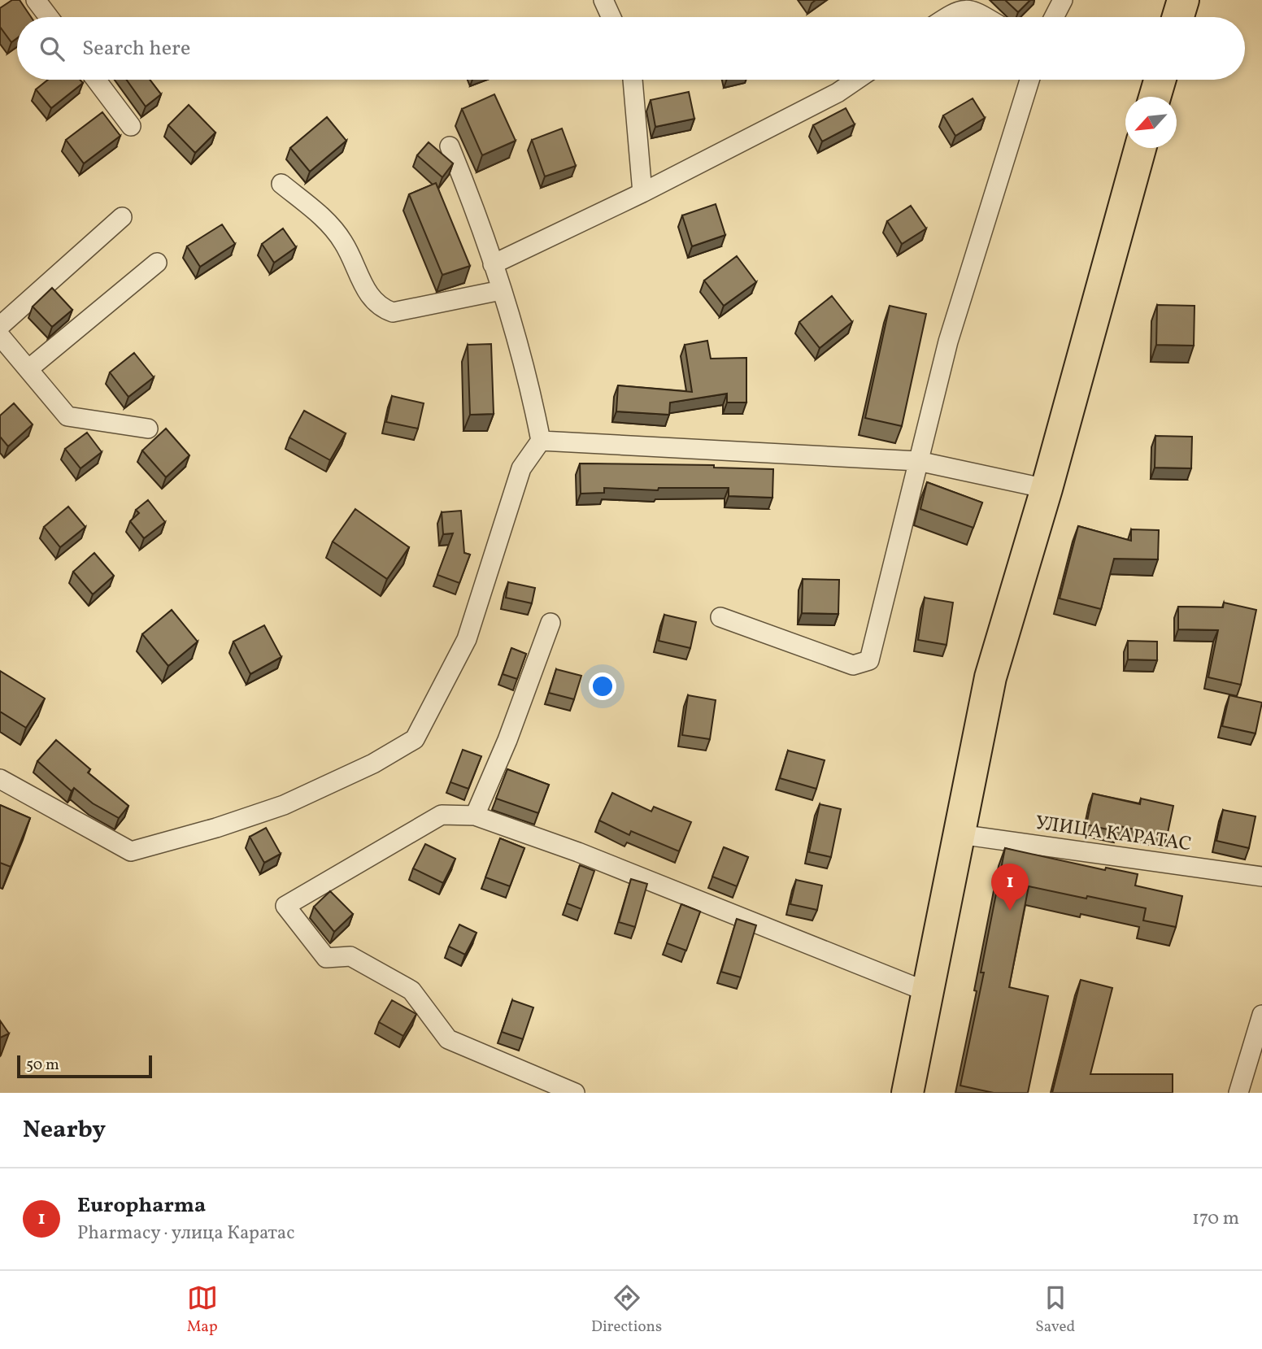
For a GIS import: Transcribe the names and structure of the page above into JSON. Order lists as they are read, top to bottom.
{
  "streets": {
    "street": ["УЛИЦА КАРАТАС"]
  },
  "scale_bar": "50 m",
  "north": "bottom left",
  "page": {
    "search": "Search here",
    "pins": "1",
    "scale": "50 m",
    "heading": "Nearby",
    "list": [
      {
        "mark": "1",
        "name": "Europharma",
        "note": "Pharmacy · улица Каратас",
        "value": "170 m"
      }
    ],
    "nav": ["Map", "Directions", "Saved"]
  }
}
